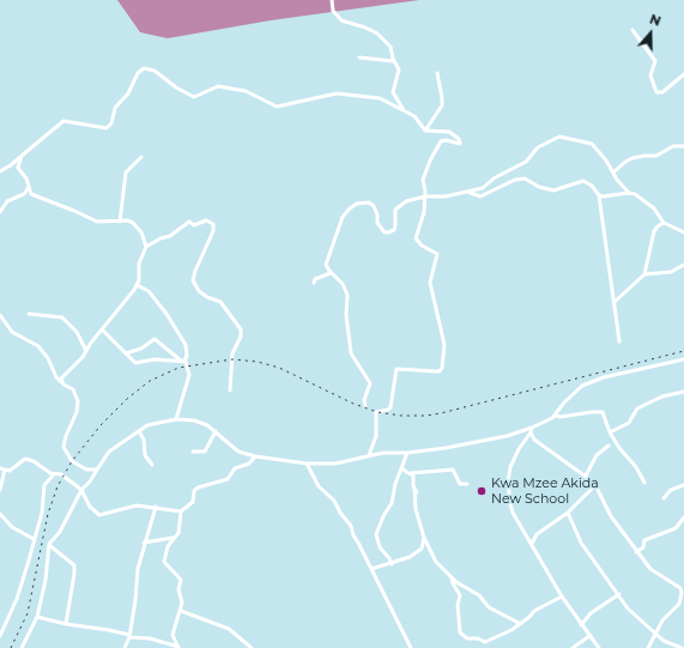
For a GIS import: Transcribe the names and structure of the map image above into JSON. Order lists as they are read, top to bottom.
{
  "places": ["Kwa Mzee Akida New School"],
  "north": "top"
}
